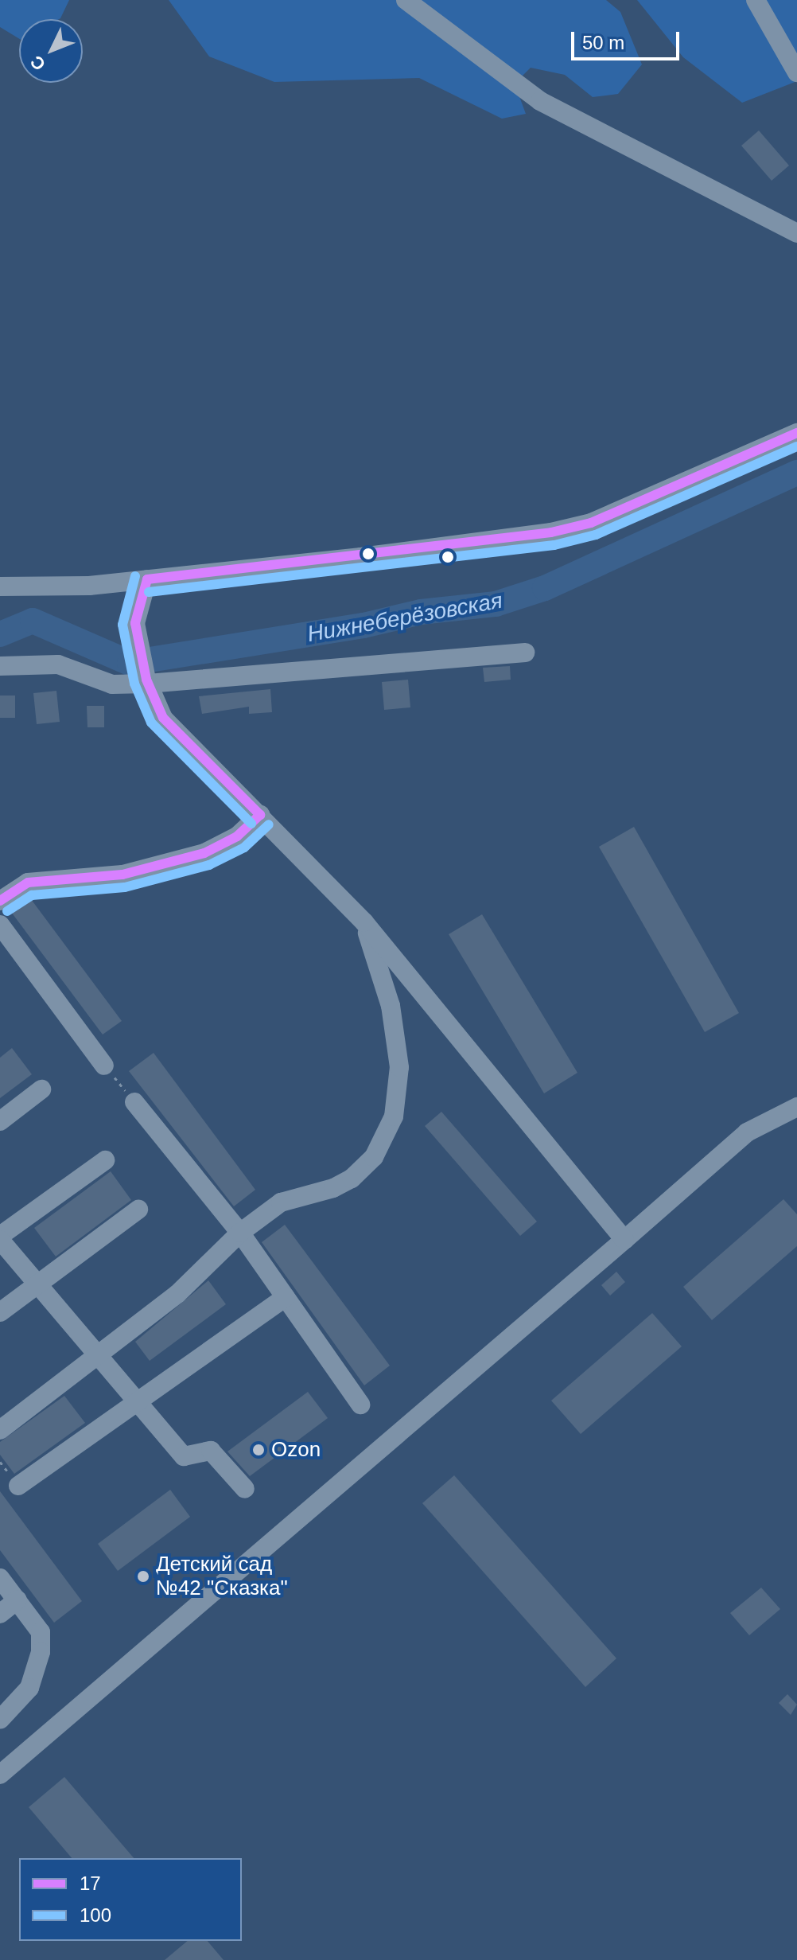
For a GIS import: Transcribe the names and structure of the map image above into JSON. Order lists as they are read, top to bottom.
{
  "water": ["Нижнеберёзовская"],
  "places": ["Ozon", "Детский сад №42 \"Сказка\""],
  "lines": ["transit line 17", "transit line 100"],
  "legend": ["17", "100"],
  "scale_bar": "50 m",
  "north": "bottom left"
}
